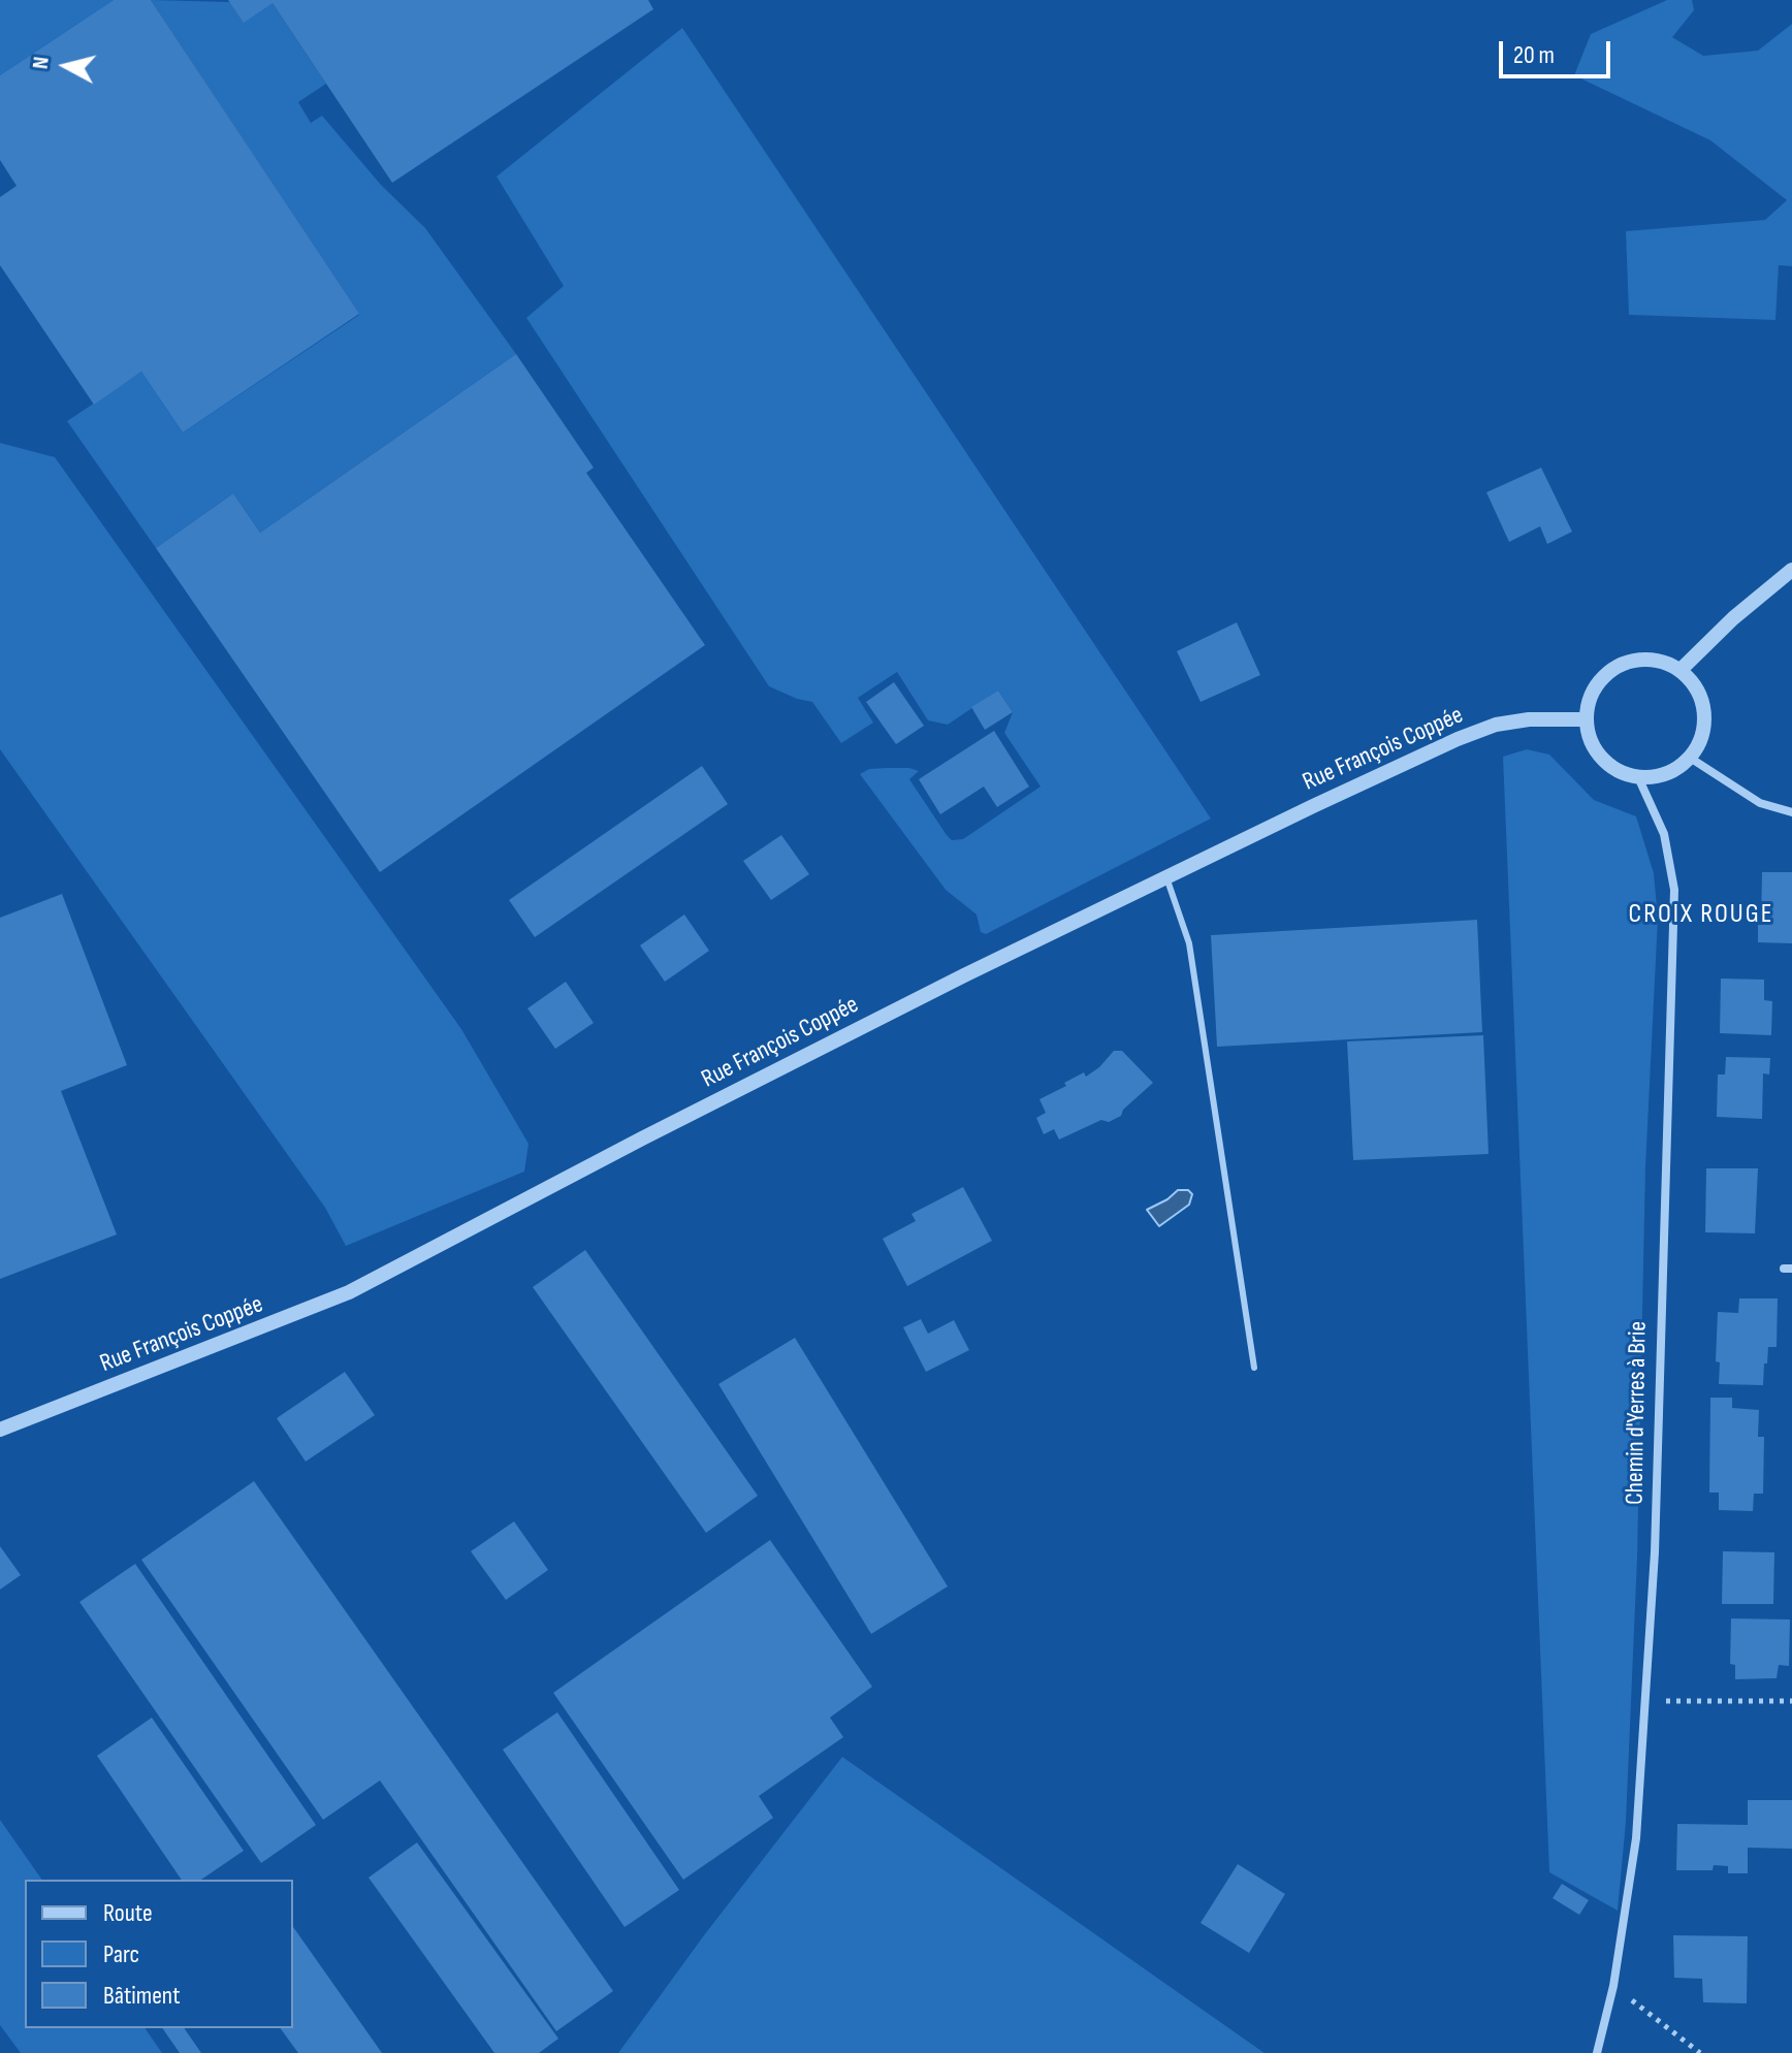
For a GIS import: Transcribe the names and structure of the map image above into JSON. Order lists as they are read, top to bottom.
{
  "streets": {
    "street": ["Rue François Coppée", "Chemin d'Yerres à Brie"]
  },
  "crossings": [
    ["Rue François Coppée", "Chemin d'Yerres à Brie"]
  ],
  "districts": ["CROIX ROUGE"],
  "legend": ["Route", "Parc", "Bâtiment"],
  "scale_bar": "20 m",
  "north": "left"
}
